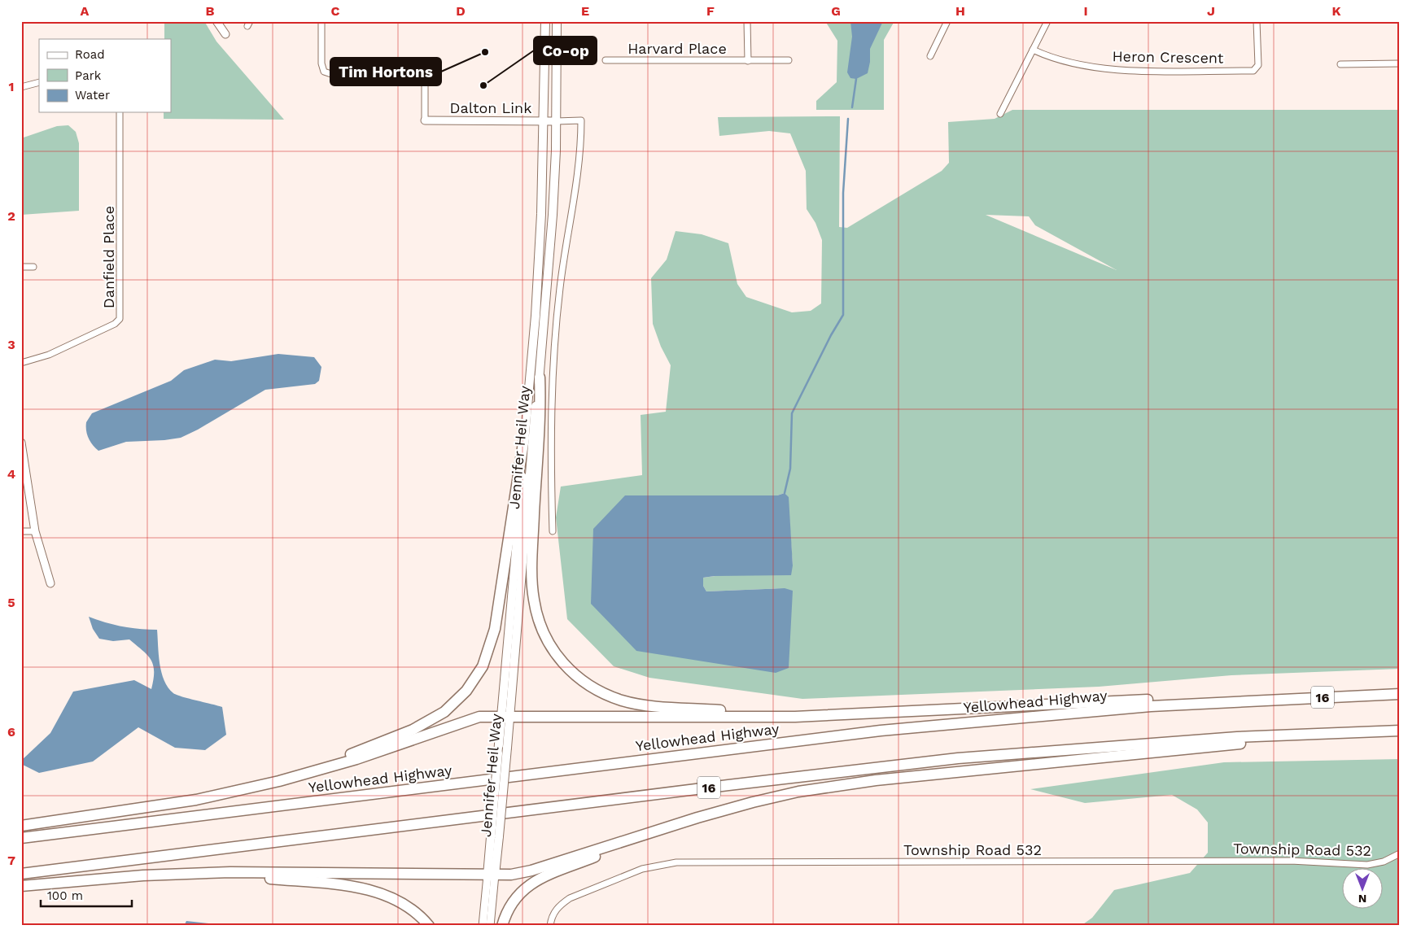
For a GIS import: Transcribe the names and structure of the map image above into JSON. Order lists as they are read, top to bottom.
{
  "streets": {
    "highway": ["16", "Yellowhead Highway"],
    "main road": ["Jennifer Heil Way"],
    "street": [
      "Harvard Place",
      "Heron Crescent",
      "Dalton Link",
      "Danfield Place",
      "Township Road 532"
    ]
  },
  "crossings": [
    ["Dalton Link", "Jennifer Heil Way"]
  ],
  "places": ["Tim Hortons", "Co-op"],
  "legend": ["Road", "Park", "Water"],
  "scale_bar": "100 m",
  "north": "bottom",
  "grid": {
    "columns": [
      "A",
      "B",
      "C",
      "D",
      "E",
      "F",
      "G",
      "H",
      "I",
      "J",
      "K"
    ],
    "rows": [
      "1",
      "2",
      "3",
      "4",
      "5",
      "6",
      "7"
    ]
  }
}
